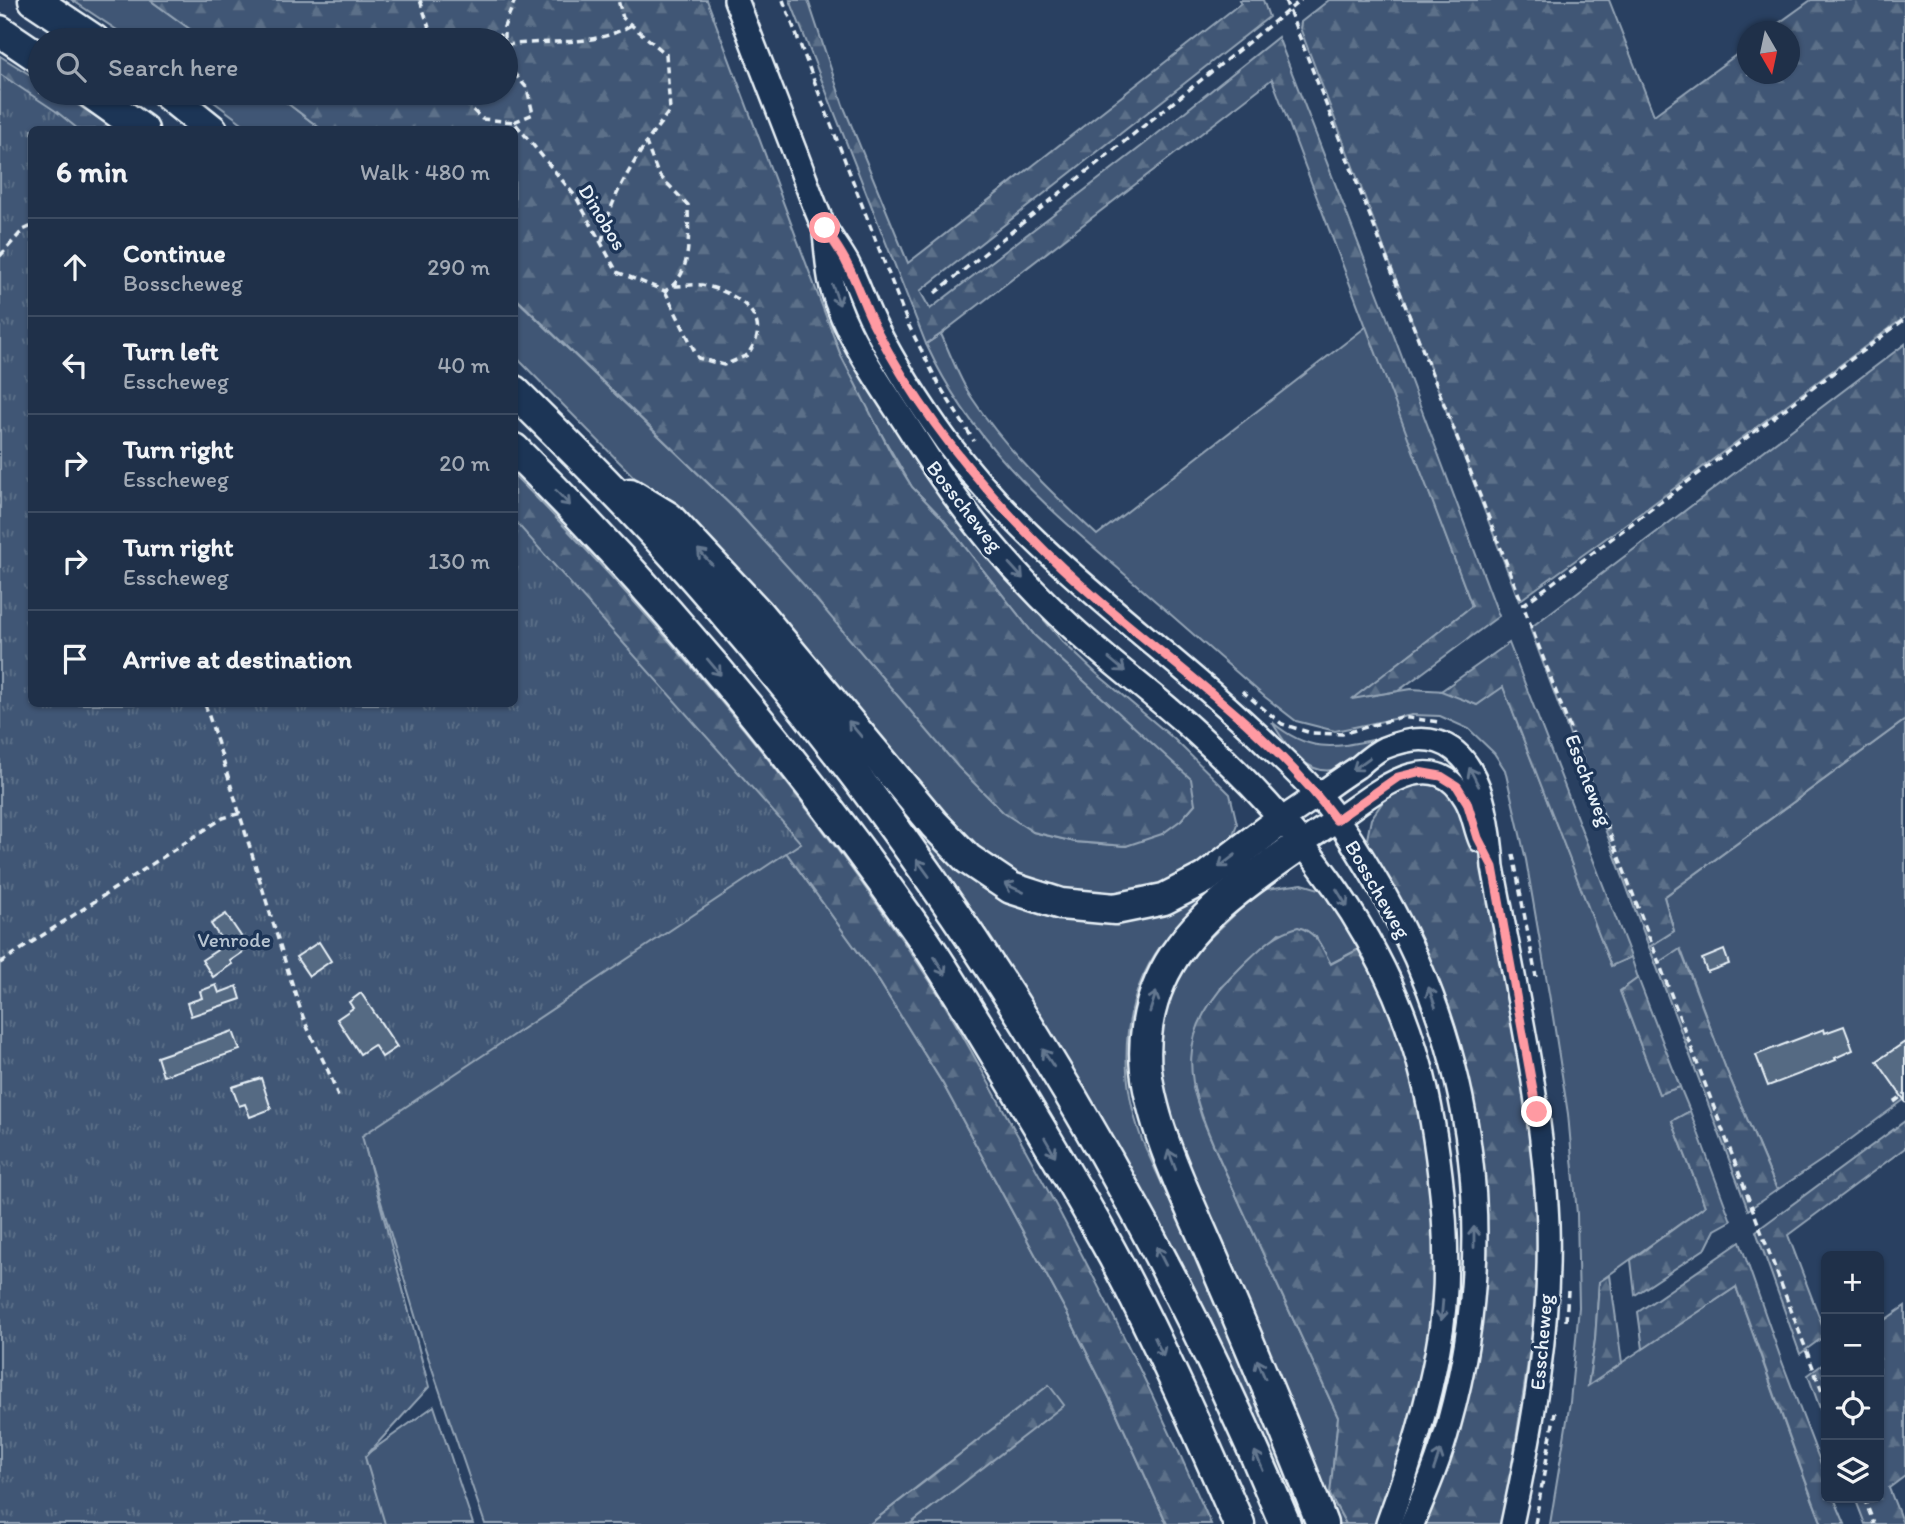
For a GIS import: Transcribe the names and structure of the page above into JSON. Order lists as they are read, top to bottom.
{
  "streets": {
    "main road": ["Bosscheweg"],
    "street": ["Esscheweg"],
    "path": ["Dinobos"]
  },
  "crossings": [
    ["Bosscheweg", "Esscheweg"]
  ],
  "parks": ["Venrode"],
  "north": "bottom",
  "page": {
    "search": "Search here",
    "heading": ["6 min", "Walk · 480 m"],
    "list": [
      ["Continue", "Bosscheweg", "290 m"],
      ["Turn left", "Esscheweg", "40 m"],
      ["Turn right", "Esscheweg", "20 m"],
      ["Turn right", "Esscheweg", "130 m"],
      "Arrive at destination"
    ],
    "map_buttons": ["+", "−"]
  }
}
